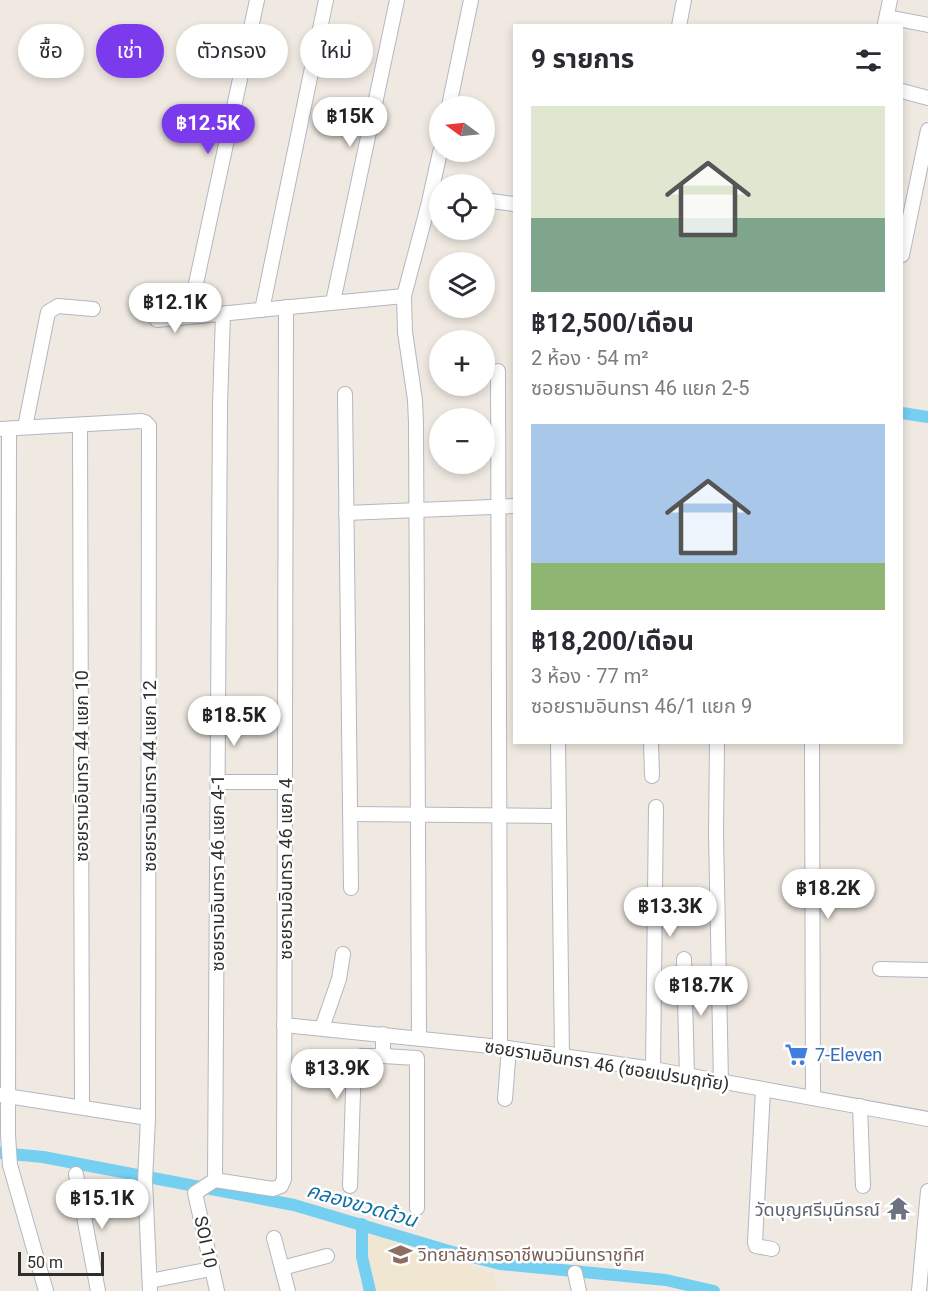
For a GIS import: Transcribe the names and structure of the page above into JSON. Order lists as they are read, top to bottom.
{
  "streets": {
    "street": [
      "ซอยรามอินทรา 44 แยก 10",
      "ซอยรามอินทรา 44 แยก 12",
      "ซอยรามอินทรา 46 แยก 4",
      "ซอยรามอินทรา 46 แยก 4-1",
      "ซอยรามอินทรา 46 (ซอยเปรมฤทัย)",
      "SOI 10"
    ]
  },
  "crossings": [
    ["ซอยรามอินทรา 44 แยก 10", "ซอยรามอินทรา 44 แยก 12"],
    ["ซอยรามอินทรา 46 แยก 4", "ซอยรามอินทรา 46 แยก 4-1"],
    ["ซอยรามอินทรา 46 แยก 4", "ซอยรามอินทรา 46 (ซอยเปรมฤทัย)"],
    ["ซอยรามอินทรา 46 แยก 4", "SOI 10"],
    ["ซอยรามอินทรา 46 แยก 4-1", "SOI 10"]
  ],
  "water": ["คลองขวดด้วน"],
  "places": {
    "supermarket": ["7-Eleven"],
    "temple": ["วัดบุญศรีมุนีกรณ์"],
    "school or university": ["วิทยาลัยการอาชีพนวมินทราชูทิศ"]
  },
  "scale_bar": "50 m",
  "north": "left",
  "page": {
    "chip": [
      "ซื้อ",
      "เช่า",
      "ตัวกรอง",
      "ใหม่"
    ],
    "heading": "9 รายการ",
    "map_buttons": ["+", "−"],
    "list": [
      {
        "name": "฿12,500/เดือน",
        "note": "2 ห้อง · 54 m² · ซอยรามอินทรา 46 แยก 2-5"
      },
      {
        "name": "฿18,200/เดือน",
        "note": "3 ห้อง · 77 m² · ซอยรามอินทรา 46/1 แยก 9"
      }
    ],
    "price": [
      "฿15K",
      "฿12.5K",
      "฿12.1K",
      "฿18.5K",
      "฿18.2K",
      "฿13.3K",
      "฿18.7K",
      "฿13.9K",
      "฿15.1K"
    ],
    "scale": "50 m"
  }
}
